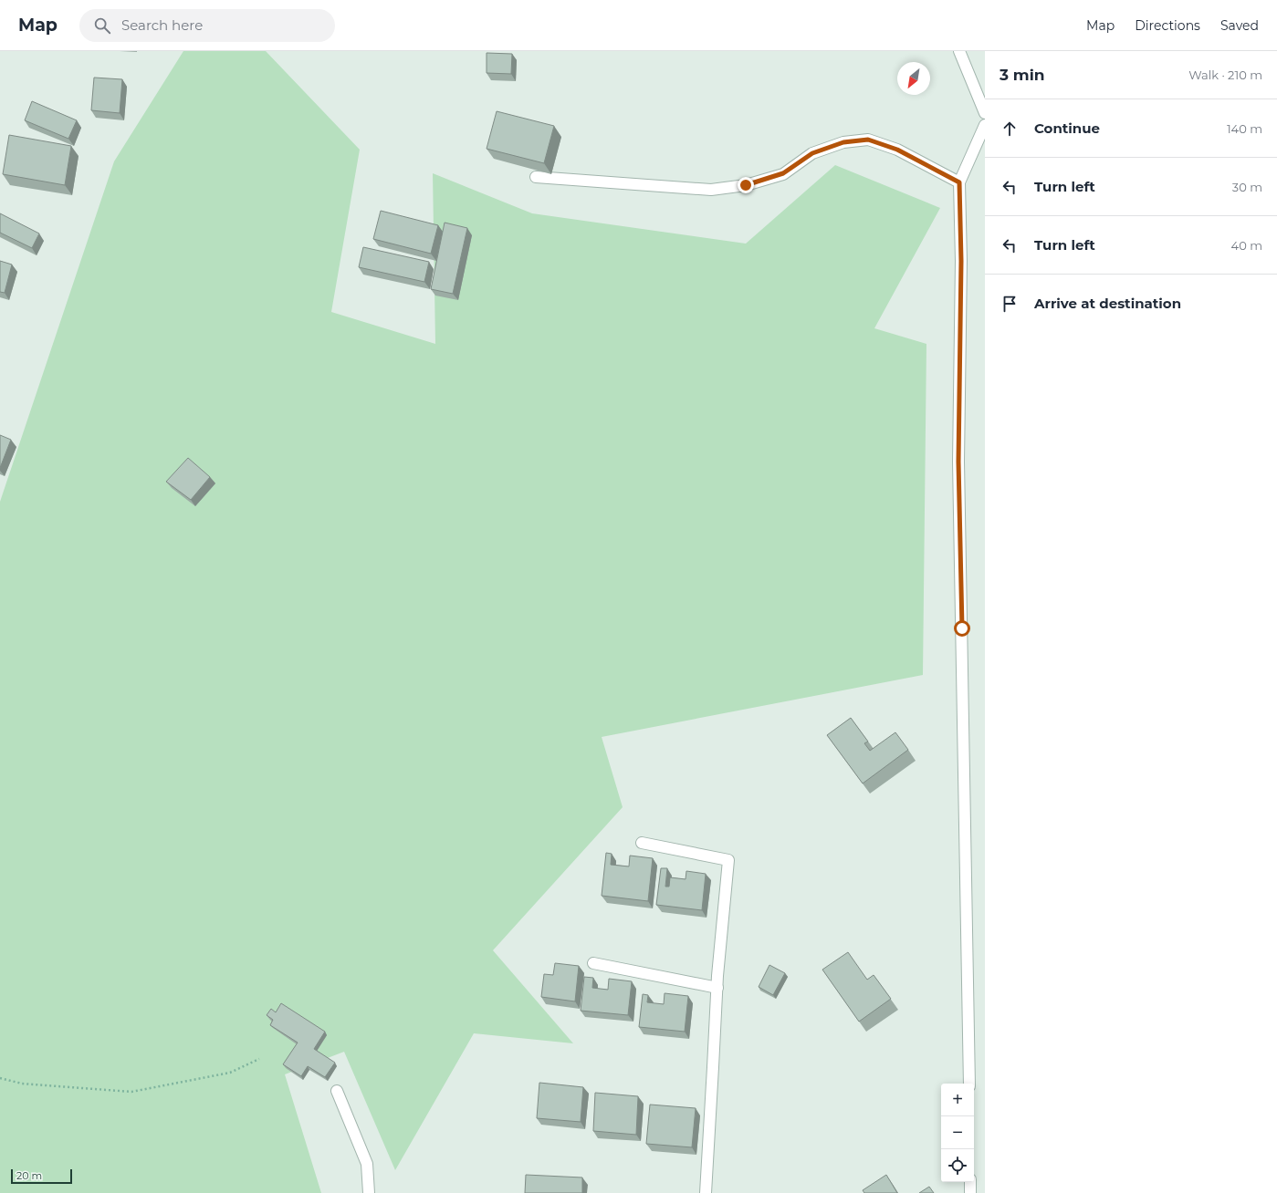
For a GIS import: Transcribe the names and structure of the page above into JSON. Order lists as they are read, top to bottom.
{
  "scale_bar": "20 m",
  "north": "bottom left",
  "page": {
    "header": "Map",
    "search": "Search here",
    "nav": ["Map", "Directions", "Saved"],
    "heading": ["3 min", "Walk · 210 m"],
    "list": [
      ["Continue", "140 m"],
      ["Turn left", "30 m"],
      ["Turn left", "40 m"],
      "Arrive at destination"
    ],
    "map_buttons": ["+", "−"],
    "scale": "20 m"
  }
}
